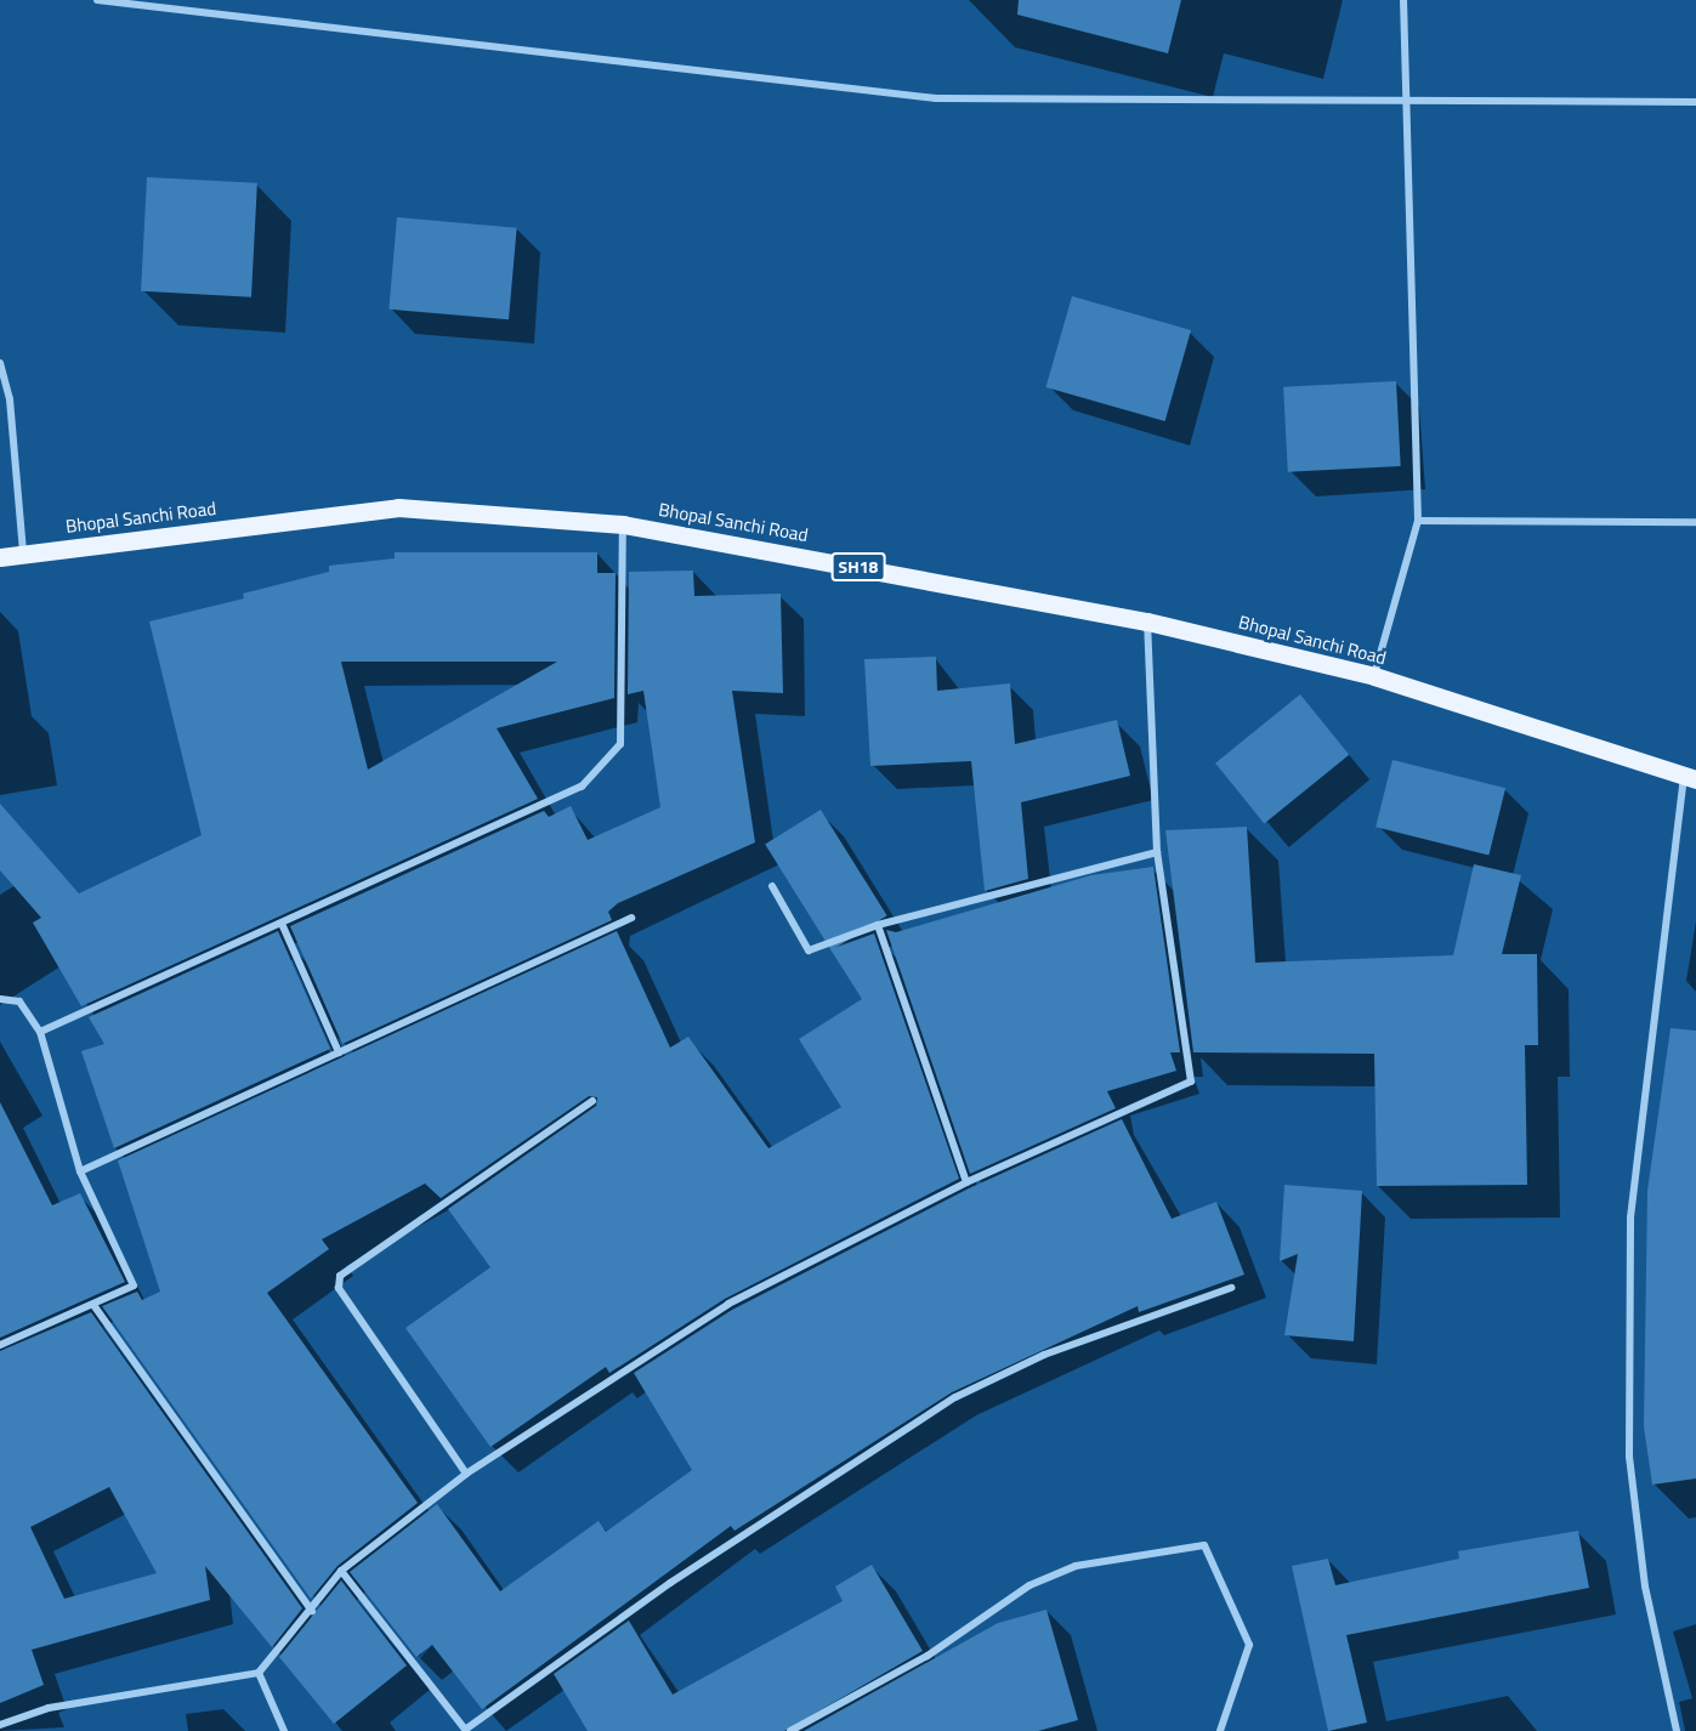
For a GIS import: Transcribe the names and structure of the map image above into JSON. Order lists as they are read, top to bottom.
{
  "streets": {
    "main road": ["Bhopal Sanchi Road", "SH18"]
  }
}
